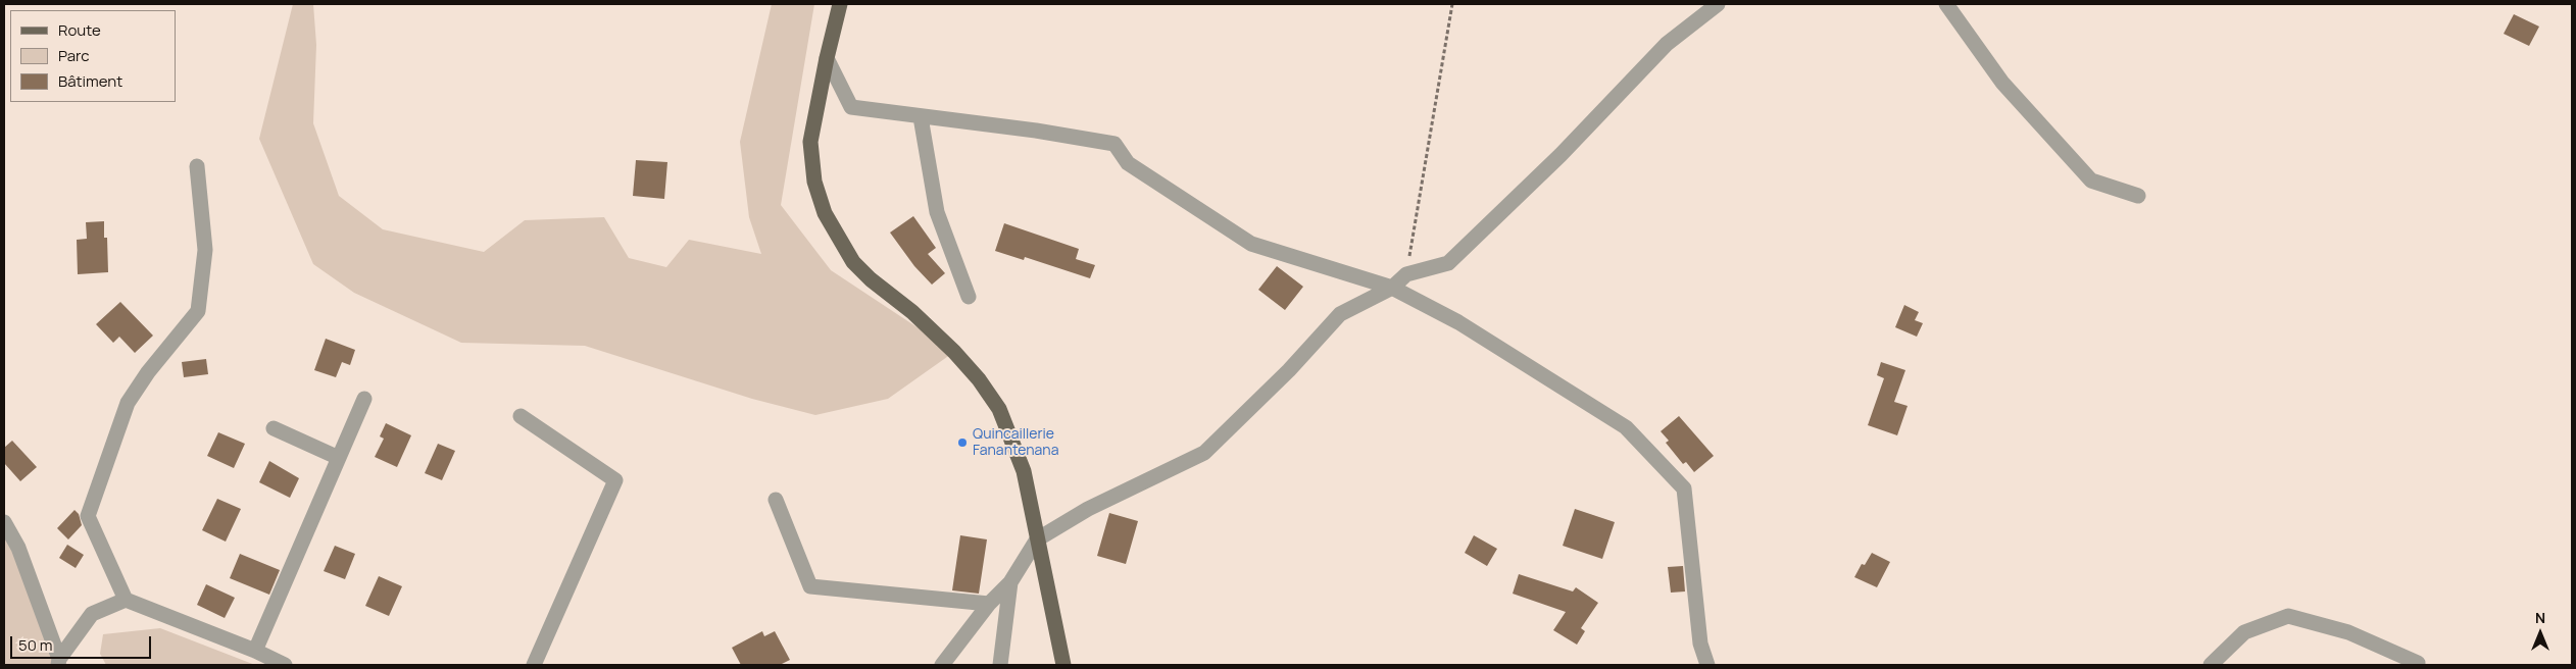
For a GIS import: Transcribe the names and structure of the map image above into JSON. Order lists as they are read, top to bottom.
{
  "places": ["Quincaillerie Fanantenana"],
  "legend": ["Route", "Parc", "Bâtiment"],
  "scale_bar": "50 m",
  "north": "top"
}
